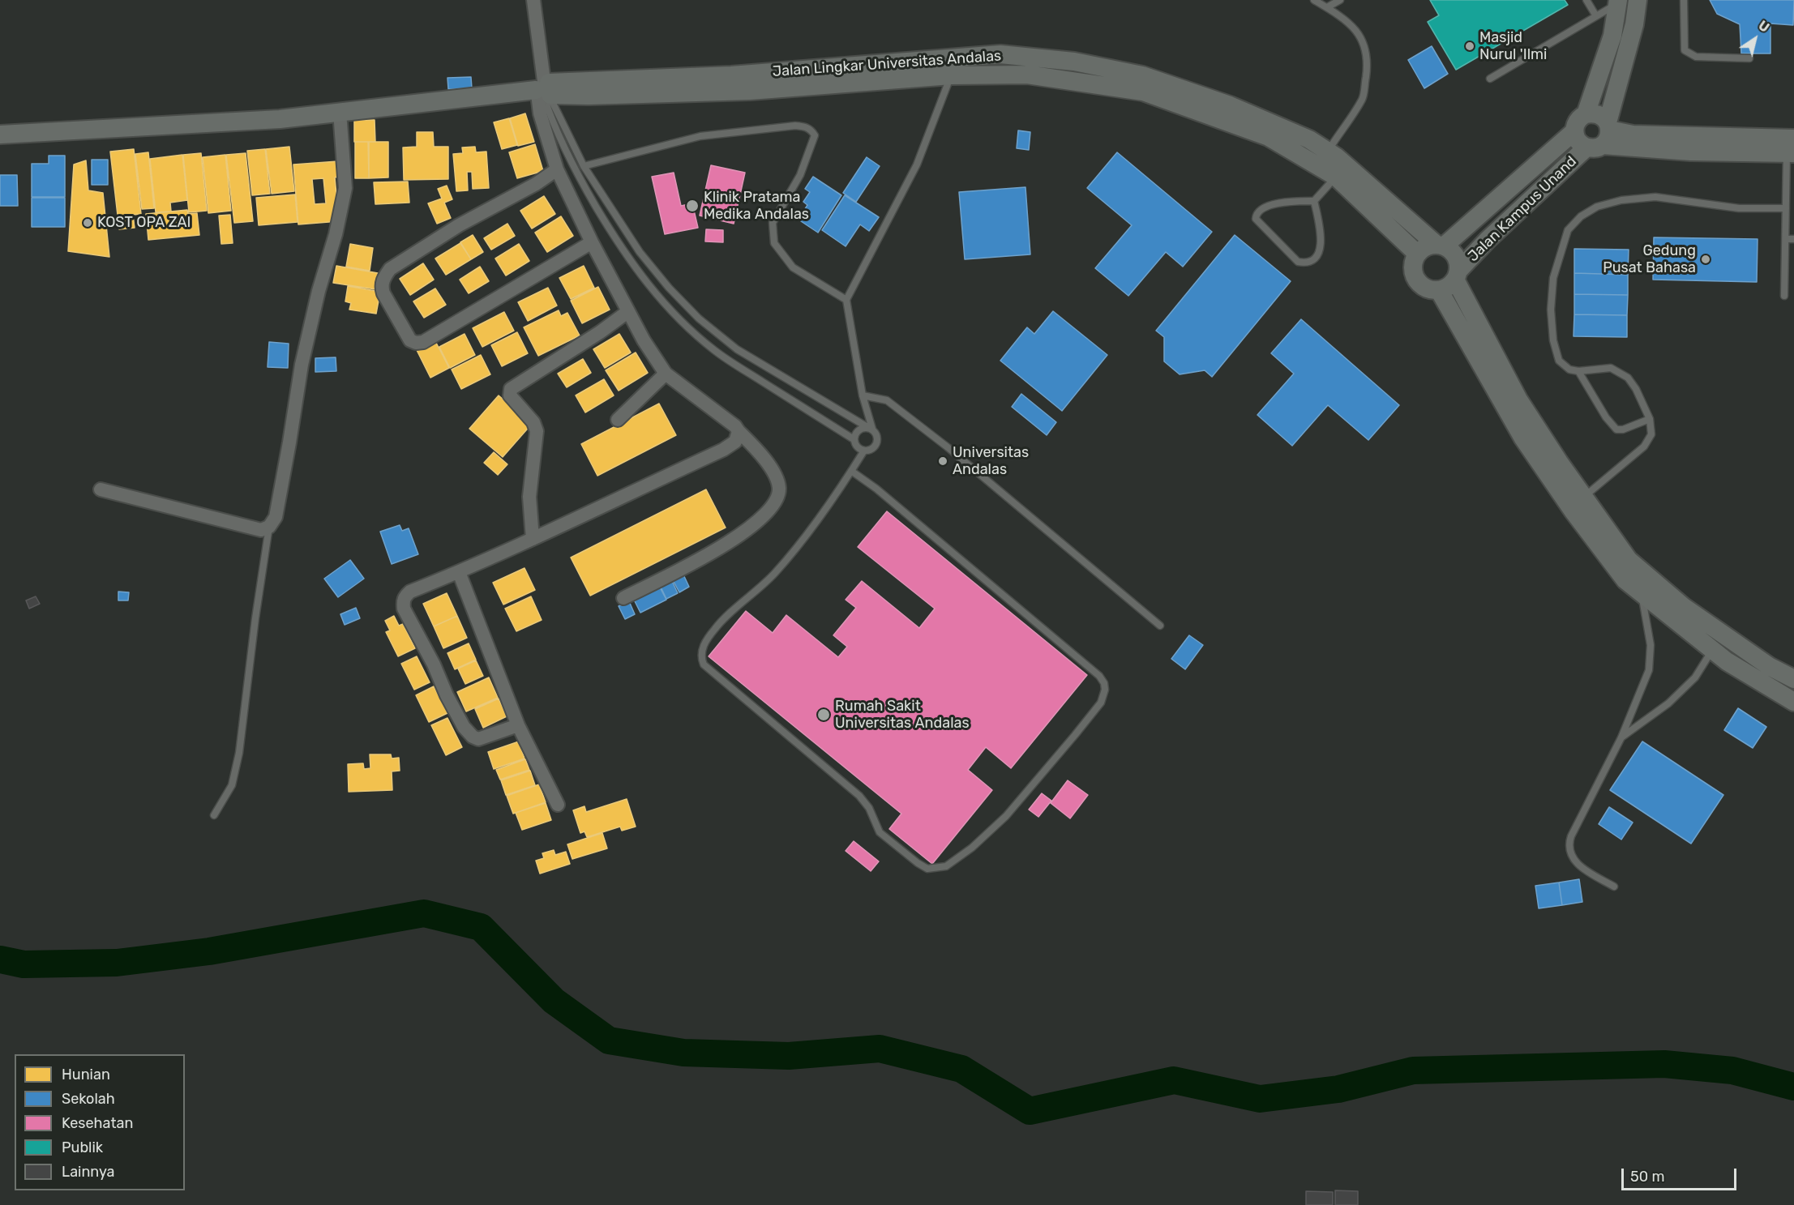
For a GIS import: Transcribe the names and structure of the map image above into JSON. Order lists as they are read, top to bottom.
{
  "streets": {
    "street": ["Jalan Lingkar Universitas Andalas", "Jalan Kampus Unand"]
  },
  "crossings": [
    ["Jalan Lingkar Universitas Andalas", "Jalan Kampus Unand"]
  ],
  "places": [
    "Masjid Nurul 'Ilmi",
    "Klinik Pratama Medika Andalas",
    "KOST OPA ZAI",
    "Gedung Pusat Bahasa",
    "Universitas Andalas",
    "Rumah Sakit Universitas Andalas"
  ],
  "legend": [
    "Hunian",
    "Sekolah",
    "Kesehatan",
    "Publik",
    "Lainnya"
  ],
  "scale_bar": "50 m",
  "north": "top right"
}
